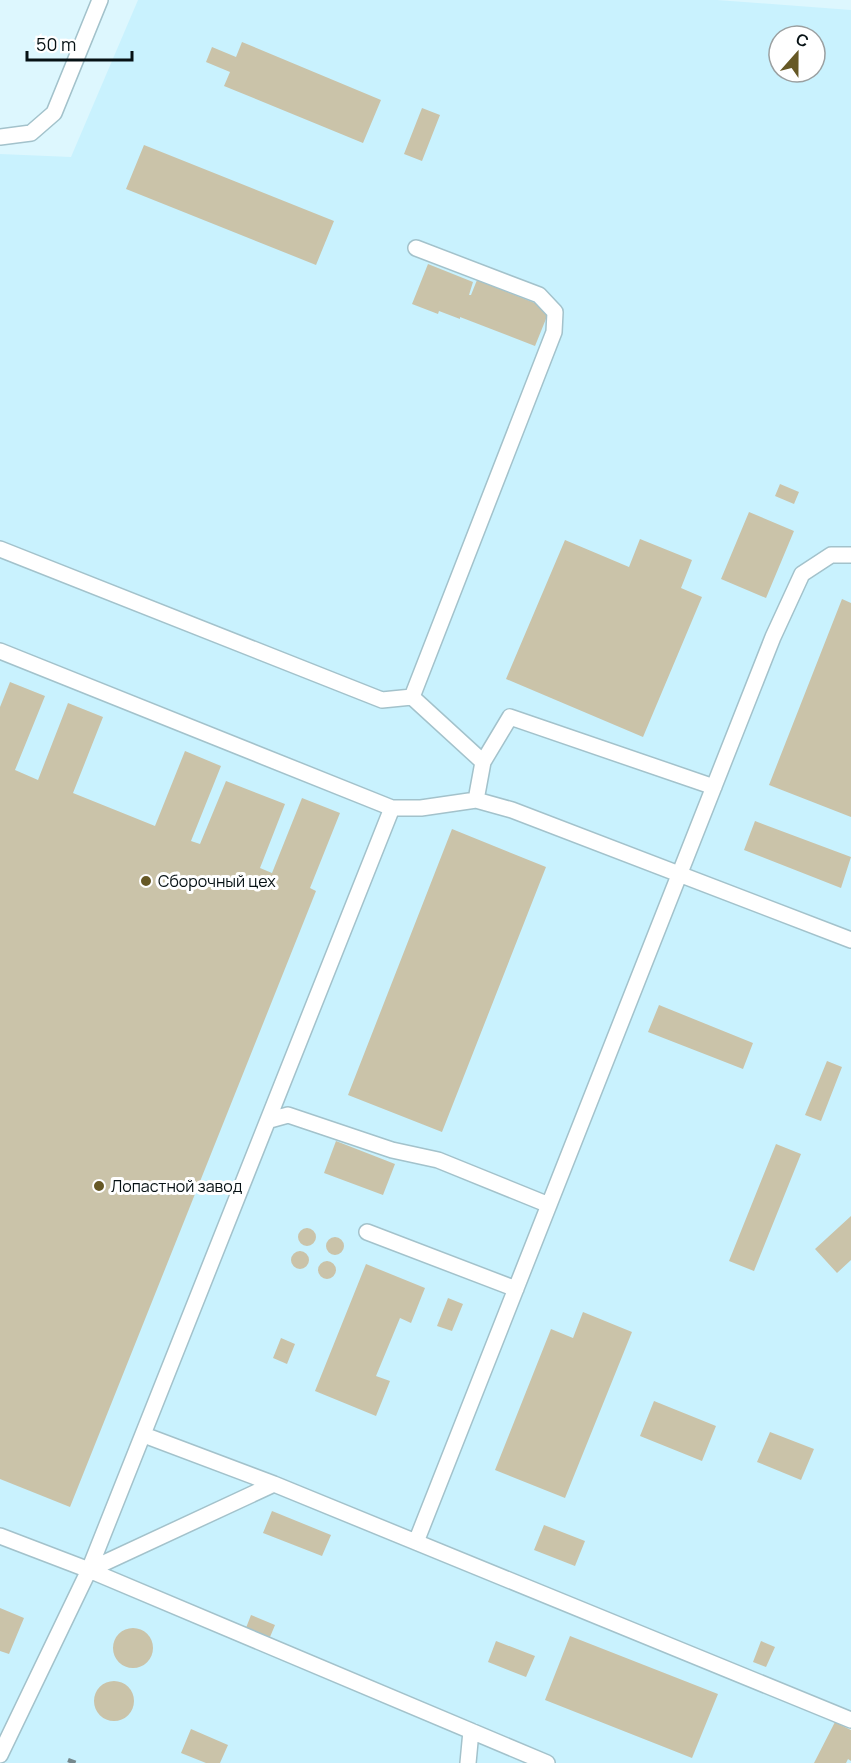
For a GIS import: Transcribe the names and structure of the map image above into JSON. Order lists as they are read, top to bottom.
{
  "places": ["Сборочный цех", "Лопастной завод"],
  "scale_bar": "50 m",
  "north": "top"
}
